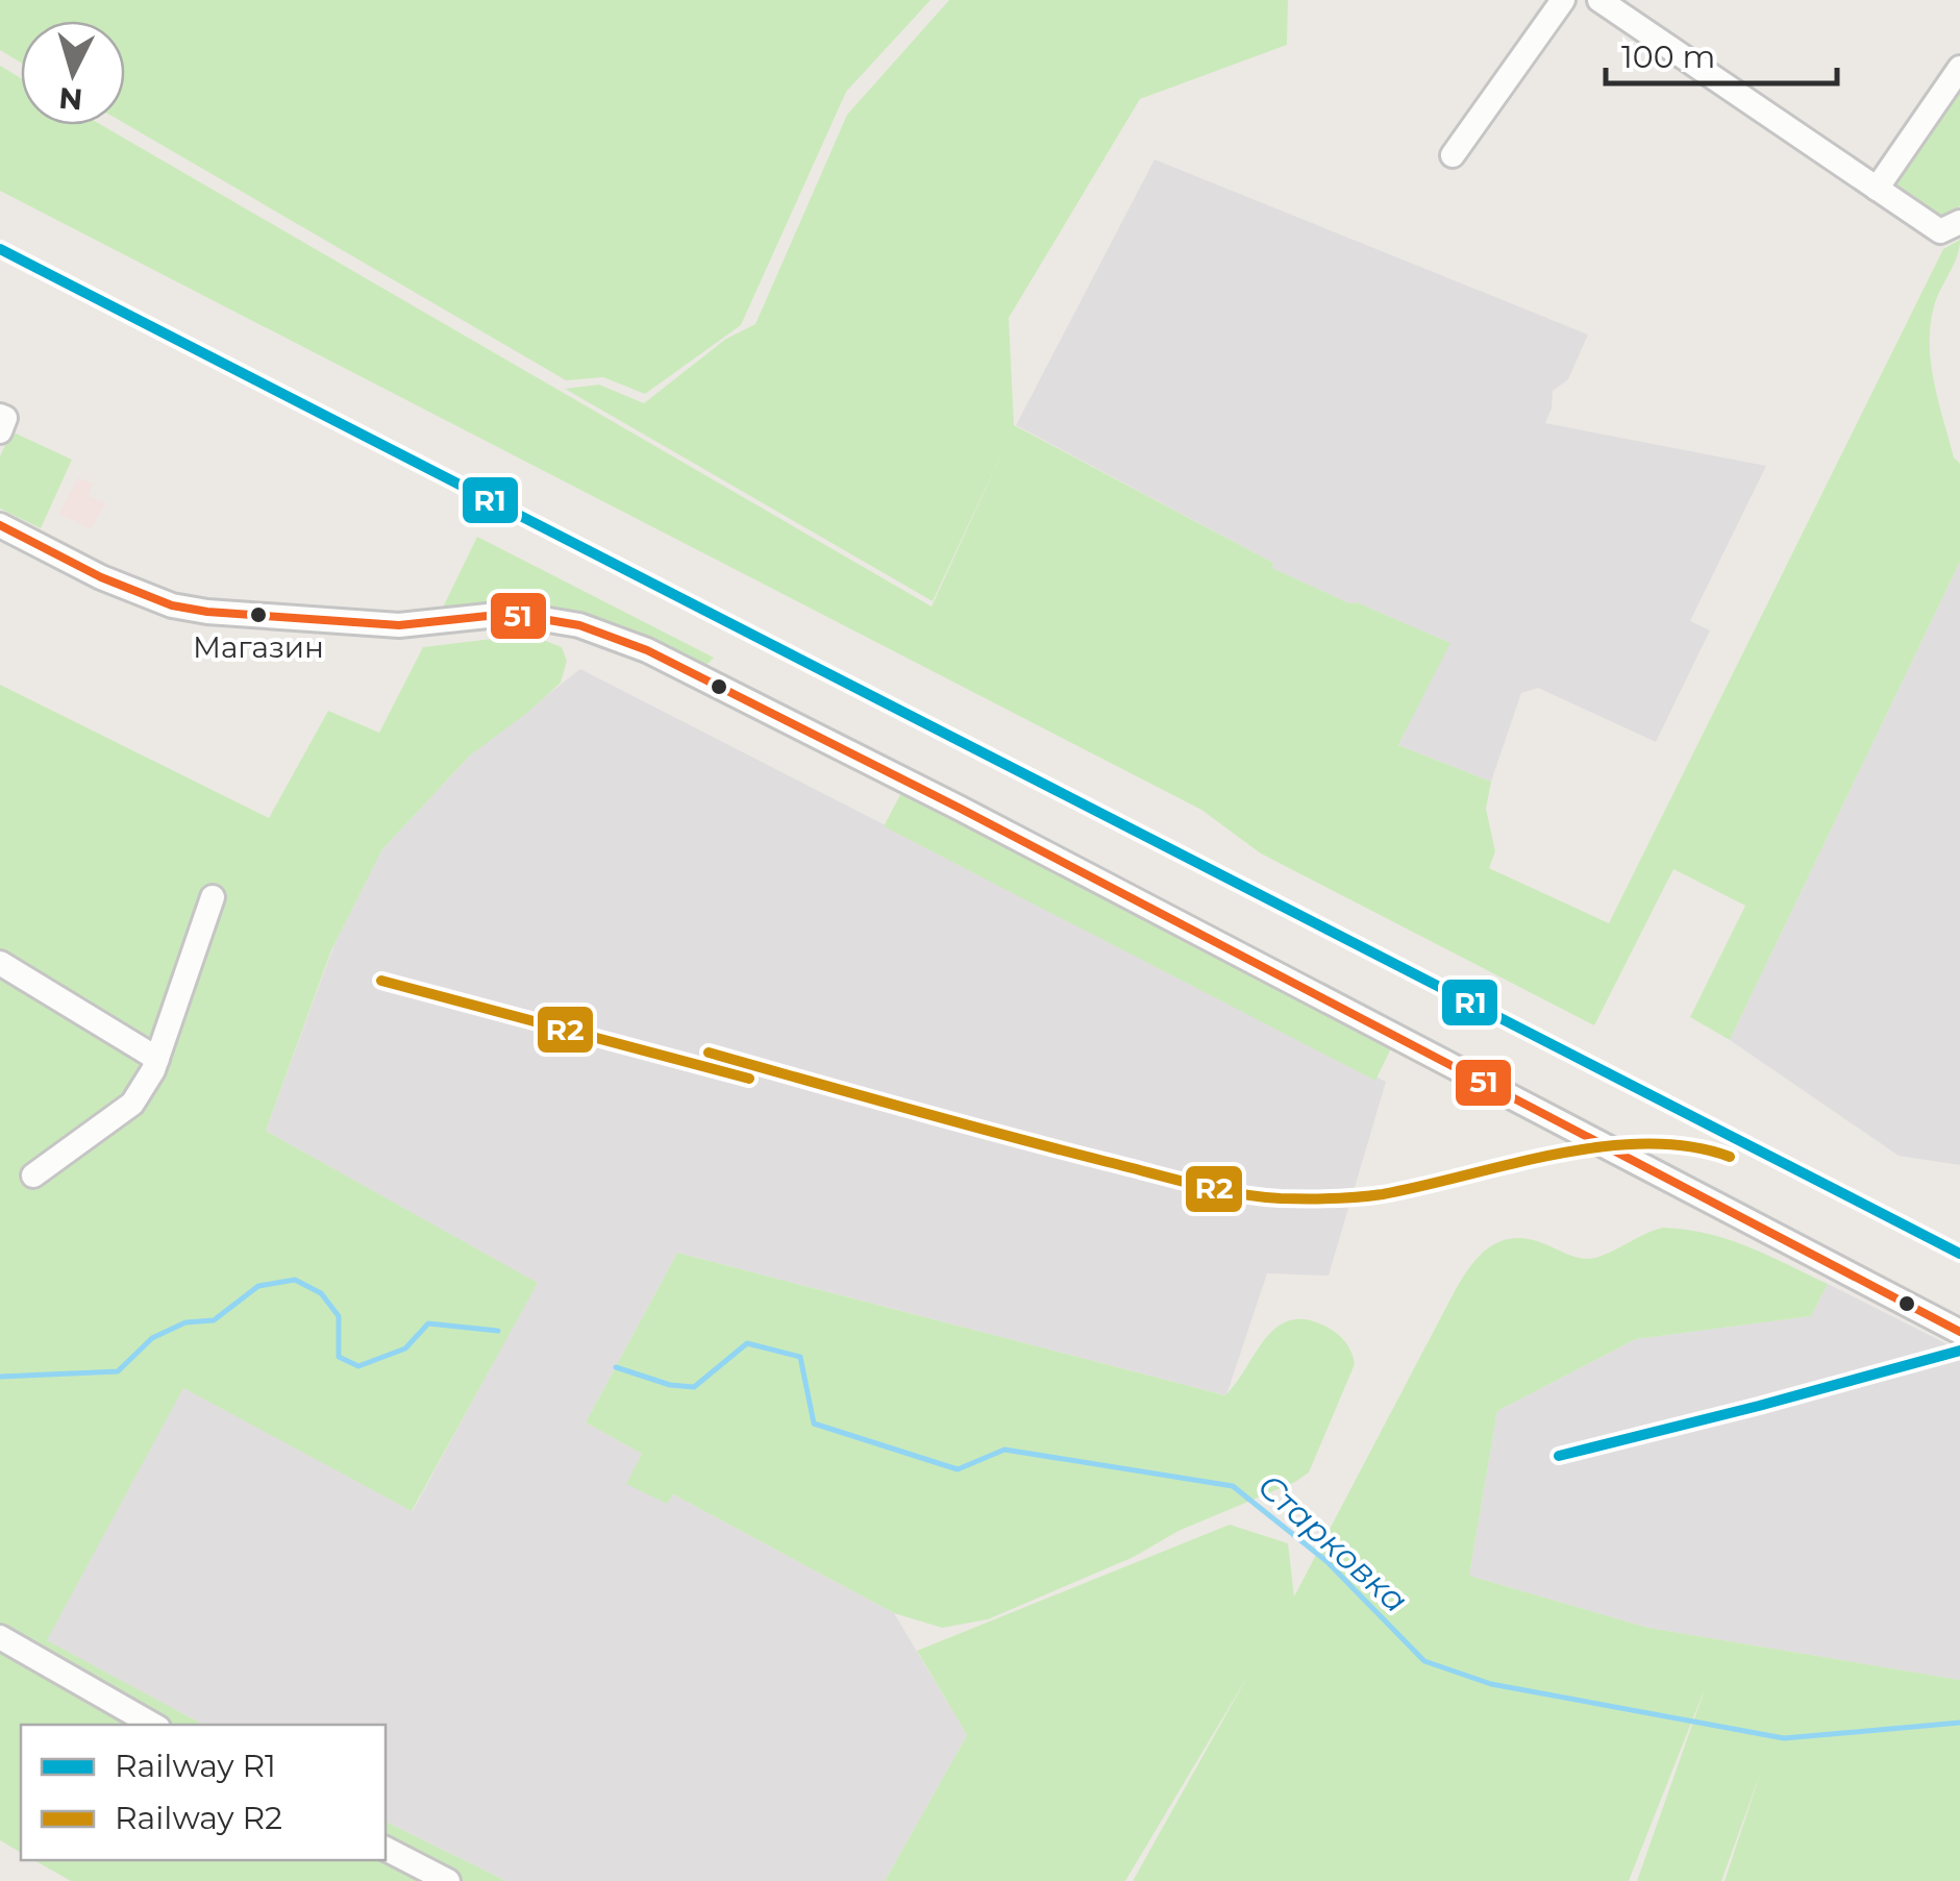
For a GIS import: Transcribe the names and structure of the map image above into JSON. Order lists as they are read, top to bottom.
{
  "water": ["Старковка"],
  "places": ["Магазин"],
  "lines": ["rail line R1", "transit line 51", "rail line R2"],
  "legend": ["Railway R1", "Railway R2"],
  "scale_bar": "100 m",
  "north": "bottom"
}
